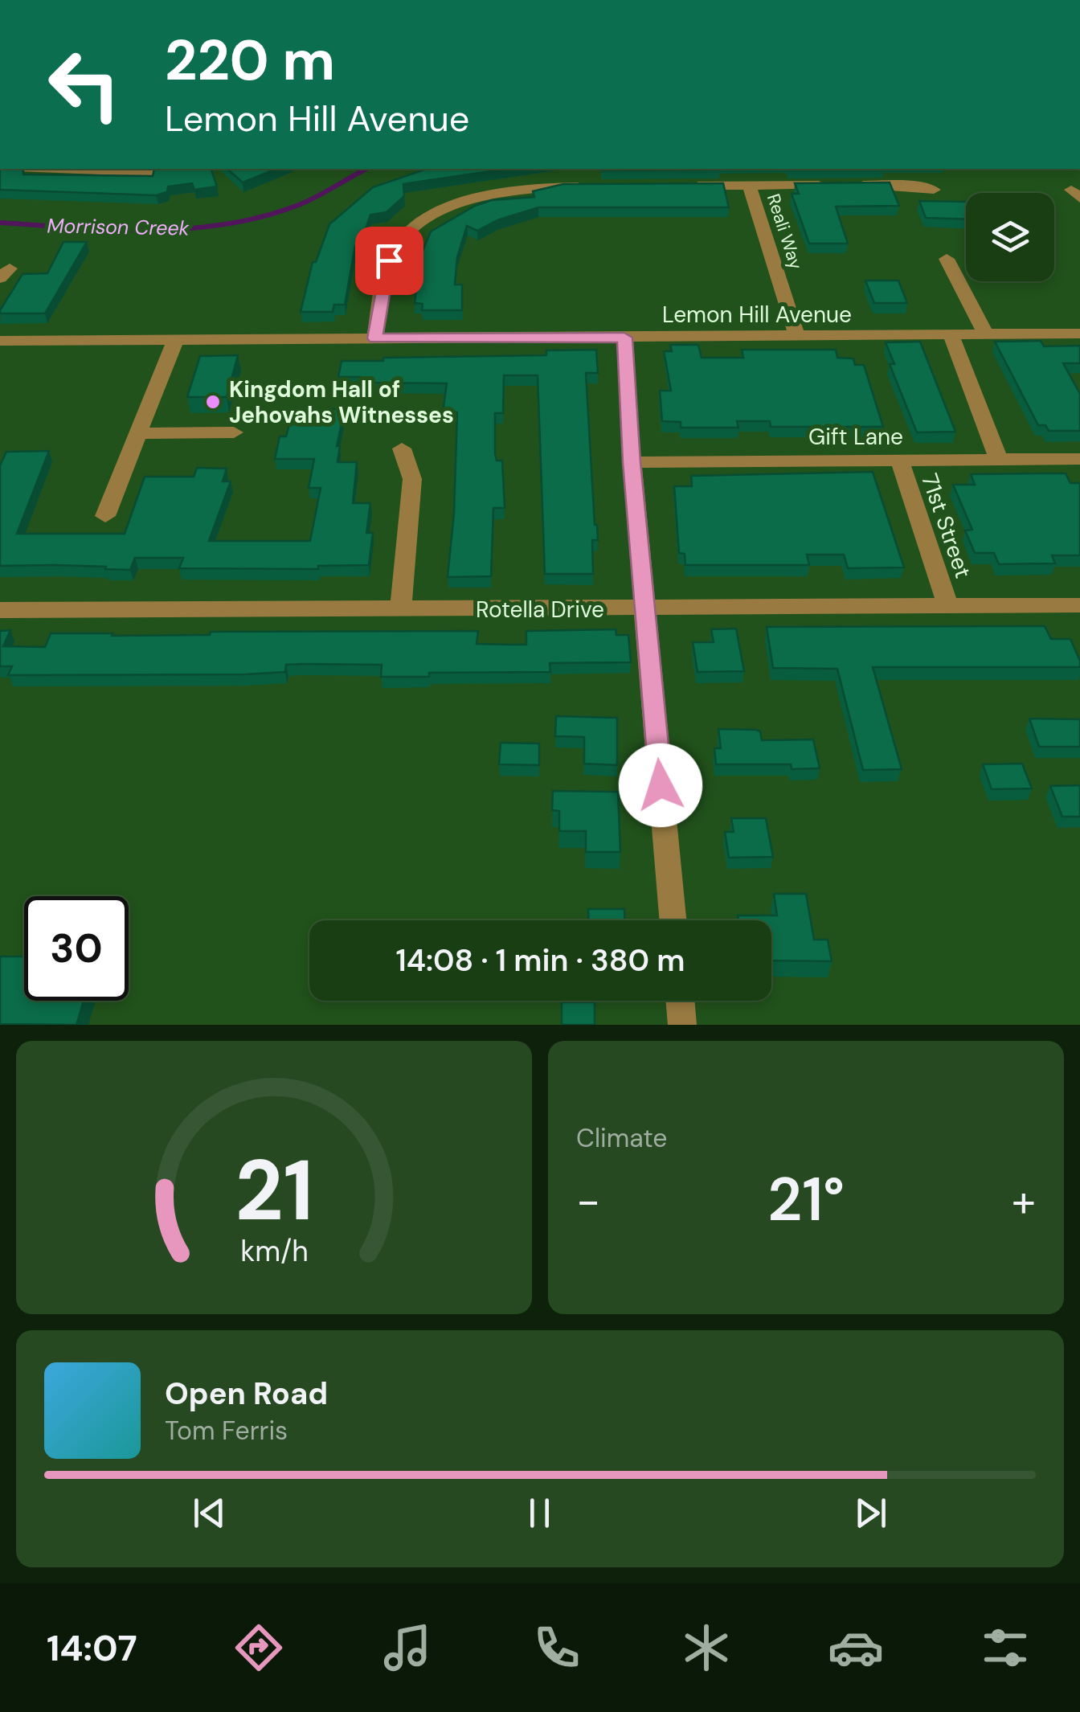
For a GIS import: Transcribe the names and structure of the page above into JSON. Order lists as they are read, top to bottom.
{
  "streets": {
    "street": [
      "Reali Way",
      "Lemon Hill Avenue",
      "Gift Lane",
      "71st Street",
      "Rotella Drive"
    ]
  },
  "crossings": [
    ["Reali Way", "Lemon Hill Avenue"],
    ["Gift Lane", "71st Street"],
    ["71st Street", "Rotella Drive"]
  ],
  "water": ["Morrison Creek"],
  "places": ["Kingdom Hall of Jehovahs Witnesses"],
  "page": {
    "turn": ["220 m", "Lemon Hill Avenue"],
    "limit": "30",
    "trip": "14:08 · 1 min · 380 m",
    "tile": "Climate",
    "heat": ["−", "21°", "+"],
    "song": ["Open Road", "Tom Ferris"],
    "tabs": "14:07",
    "gauge": ["21", "km/h"]
  }
}
